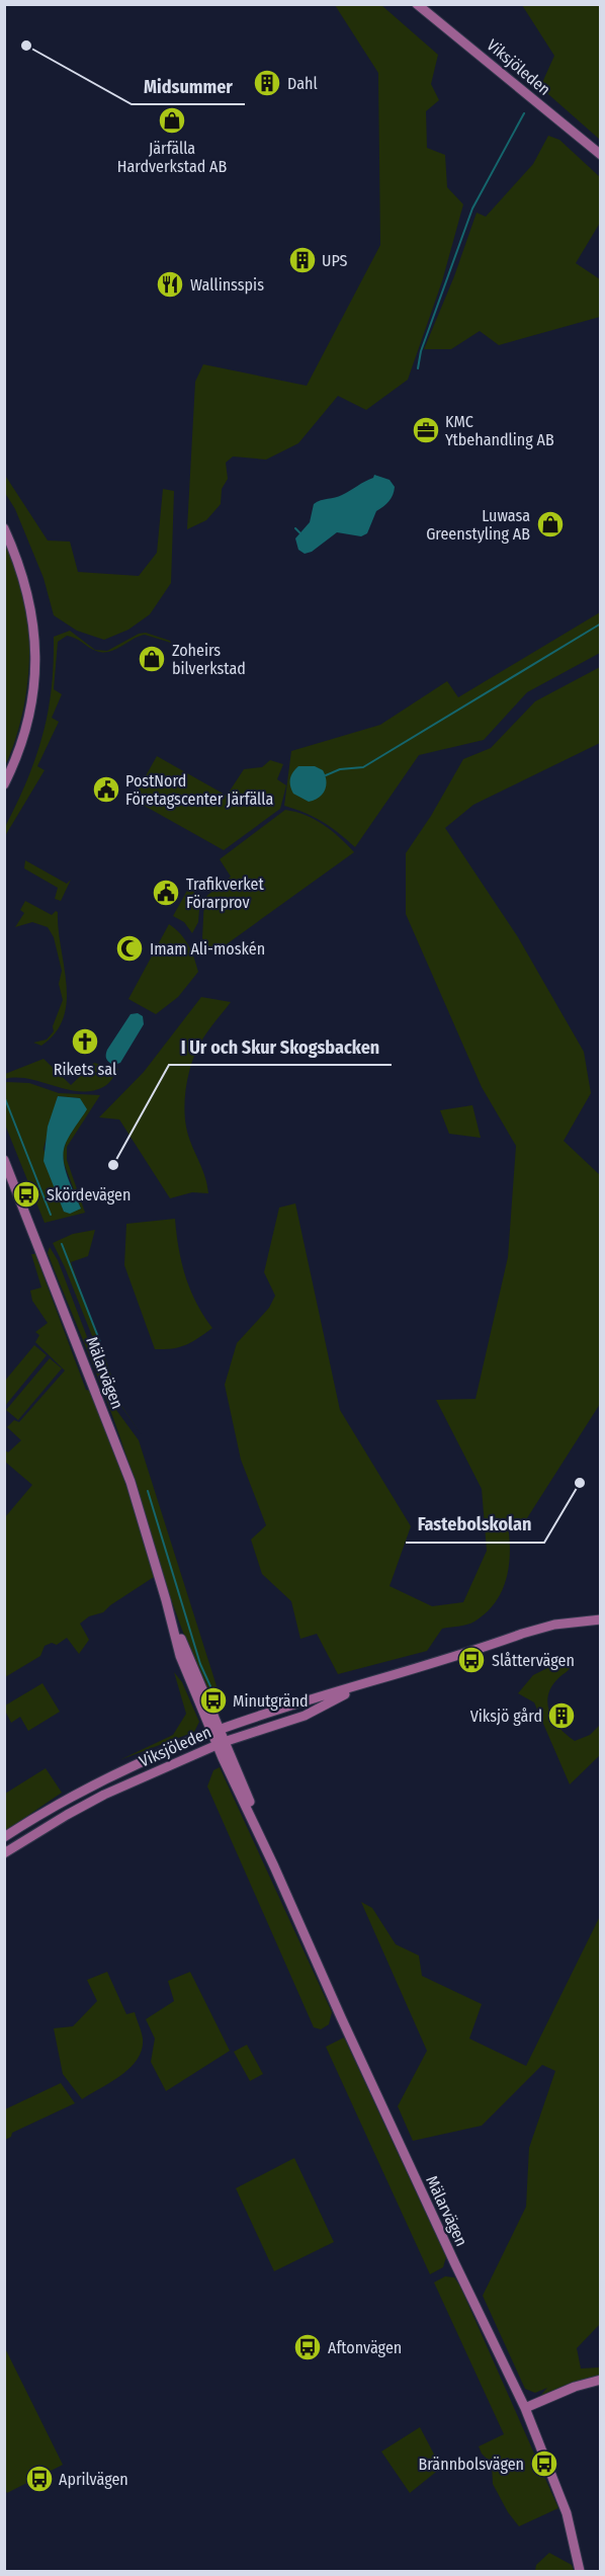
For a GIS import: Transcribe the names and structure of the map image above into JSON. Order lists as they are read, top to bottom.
{
  "streets": {
    "street": ["Viksjöleden", "Mälarvägen"]
  },
  "crossings": [
    ["Viksjöleden", "Mälarvägen"]
  ],
  "places": {
    "other": ["Midsummer", "I Ur och Skur Skogsbacken", "Fastebolskolan"],
    "building": ["Dahl", "UPS", "Viksjö gård"],
    "shop": ["Järfälla Hardverkstad AB", "Luwasa Greenstyling AB", "Zoheirs bilverkstad"],
    "restaurant": ["Wallinsspis"],
    "office": ["KMC Ytbehandling AB"],
    "public building": ["PostNord Företagscenter Järfälla", "Trafikverket Förarprov"],
    "mosque": ["Imam Ali-moskén"],
    "church": ["Rikets sal"],
    "bus stop": [
      "Skördevägen",
      "Slåttervägen",
      "Minutgränd",
      "Aftonvägen",
      "Brännbolsvägen",
      "Aprilvägen"
    ]
  }
}
